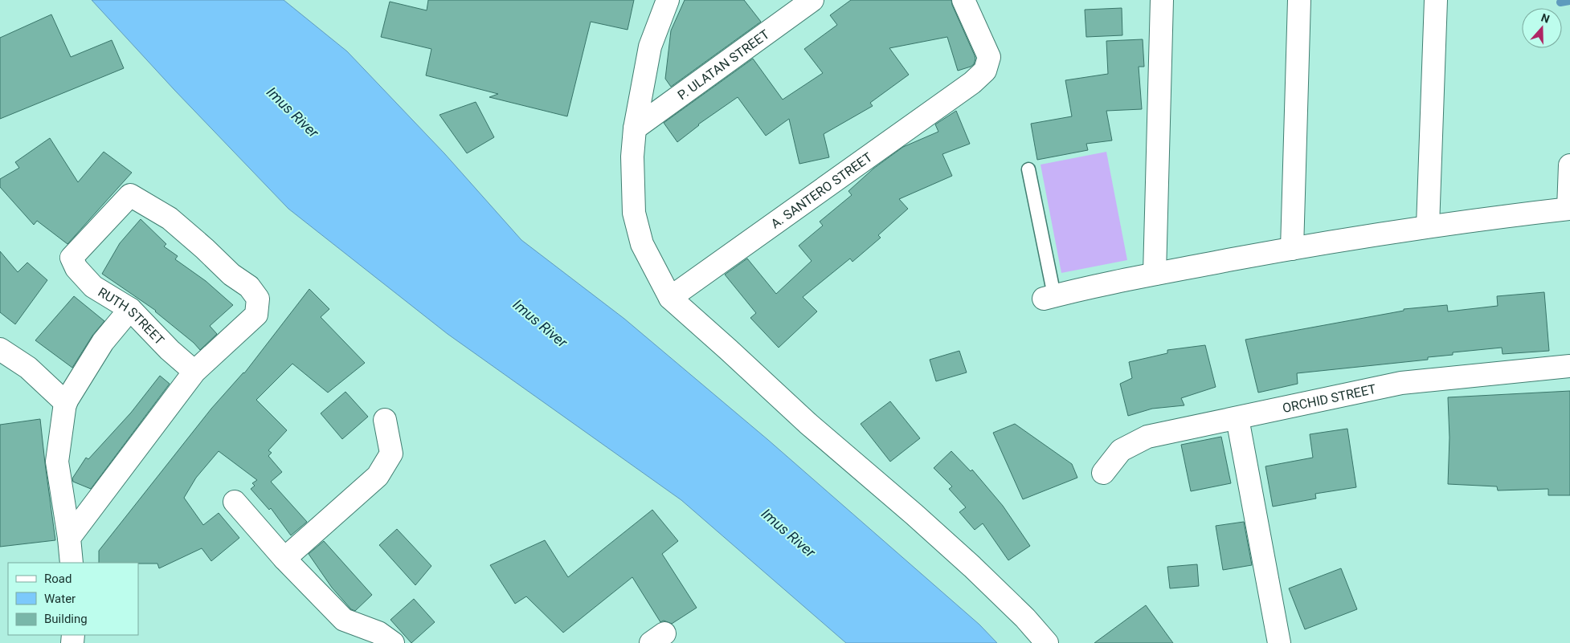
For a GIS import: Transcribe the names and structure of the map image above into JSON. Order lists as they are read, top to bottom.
{
  "streets": {
    "street": [
      "P. ULATAN STREET",
      "A. SANTERO STREET",
      "RUTH STREET",
      "ORCHID STREET"
    ]
  },
  "water": ["Imus River"],
  "legend": ["Road", "Water", "Building"],
  "north": "top"
}
